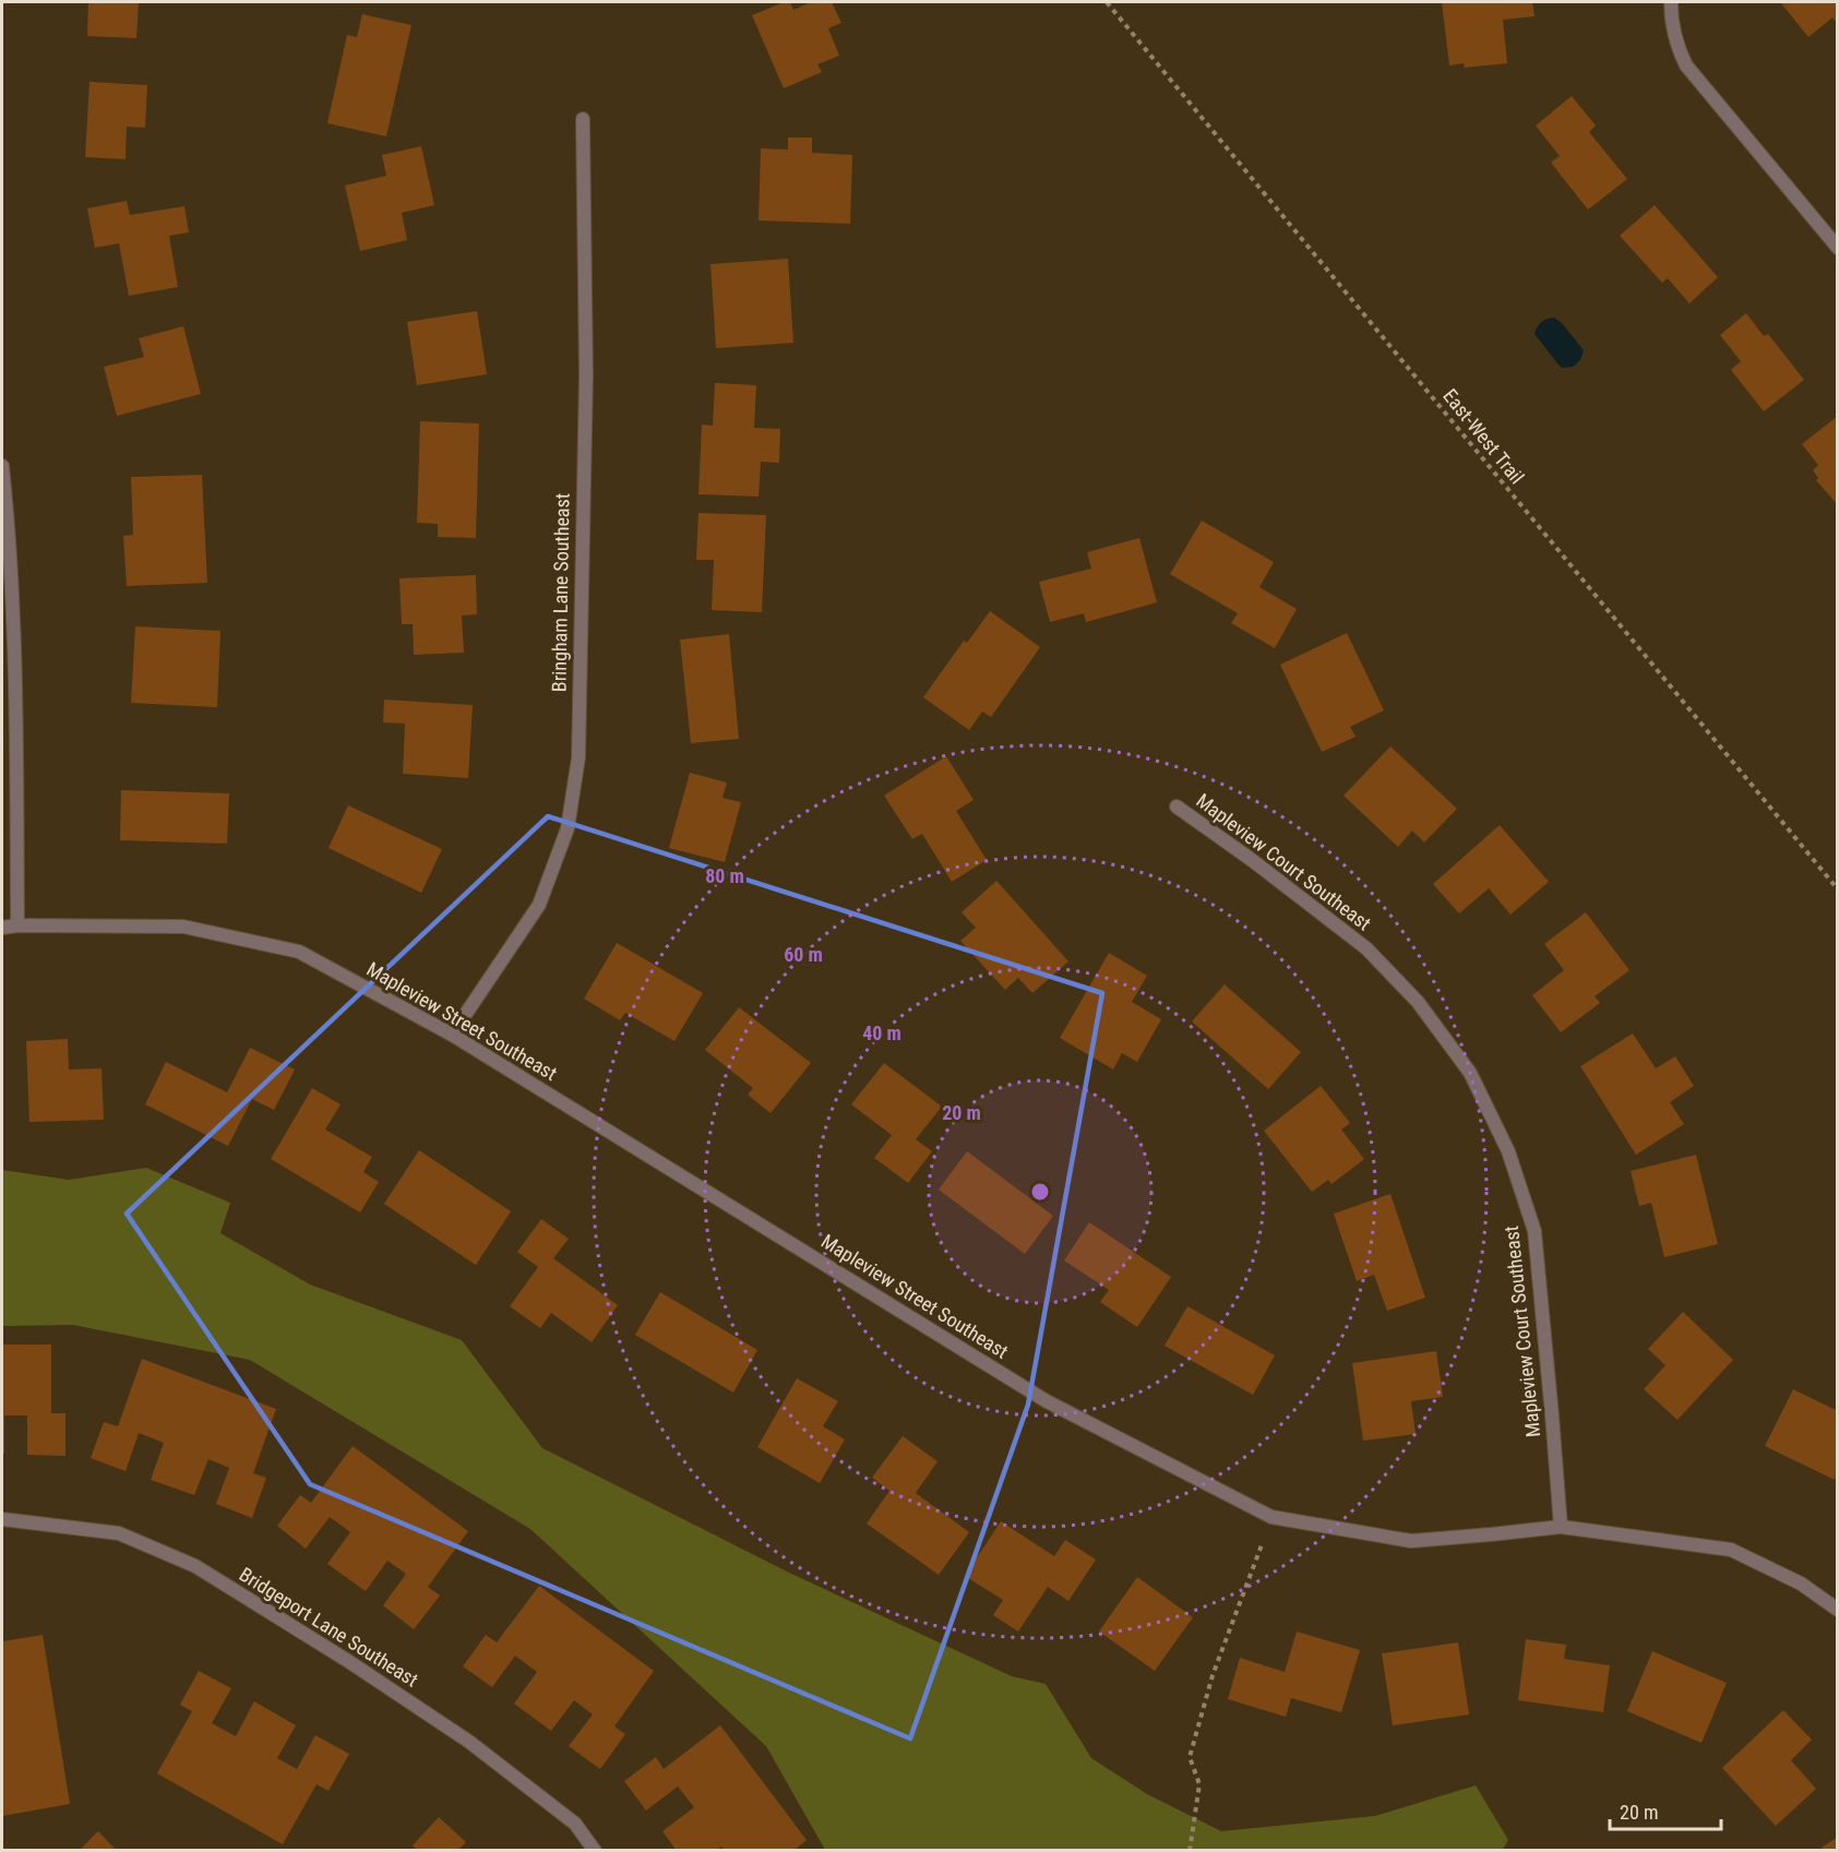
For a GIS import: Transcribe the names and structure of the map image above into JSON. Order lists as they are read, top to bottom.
{
  "streets": {
    "street": [
      "Bringham Lane Southeast",
      "Mapleview Court Southeast",
      "Mapleview Street Southeast",
      "Bridgeport Lane Southeast"
    ],
    "path": ["East-West Trail"]
  },
  "crossings": [
    ["Bringham Lane Southeast", "Mapleview Street Southeast"],
    ["Mapleview Court Southeast", "Mapleview Street Southeast"]
  ],
  "scale_bar": "20 m",
  "rings": [
    "80 m",
    "60 m",
    "40 m",
    "20 m"
  ]
}
